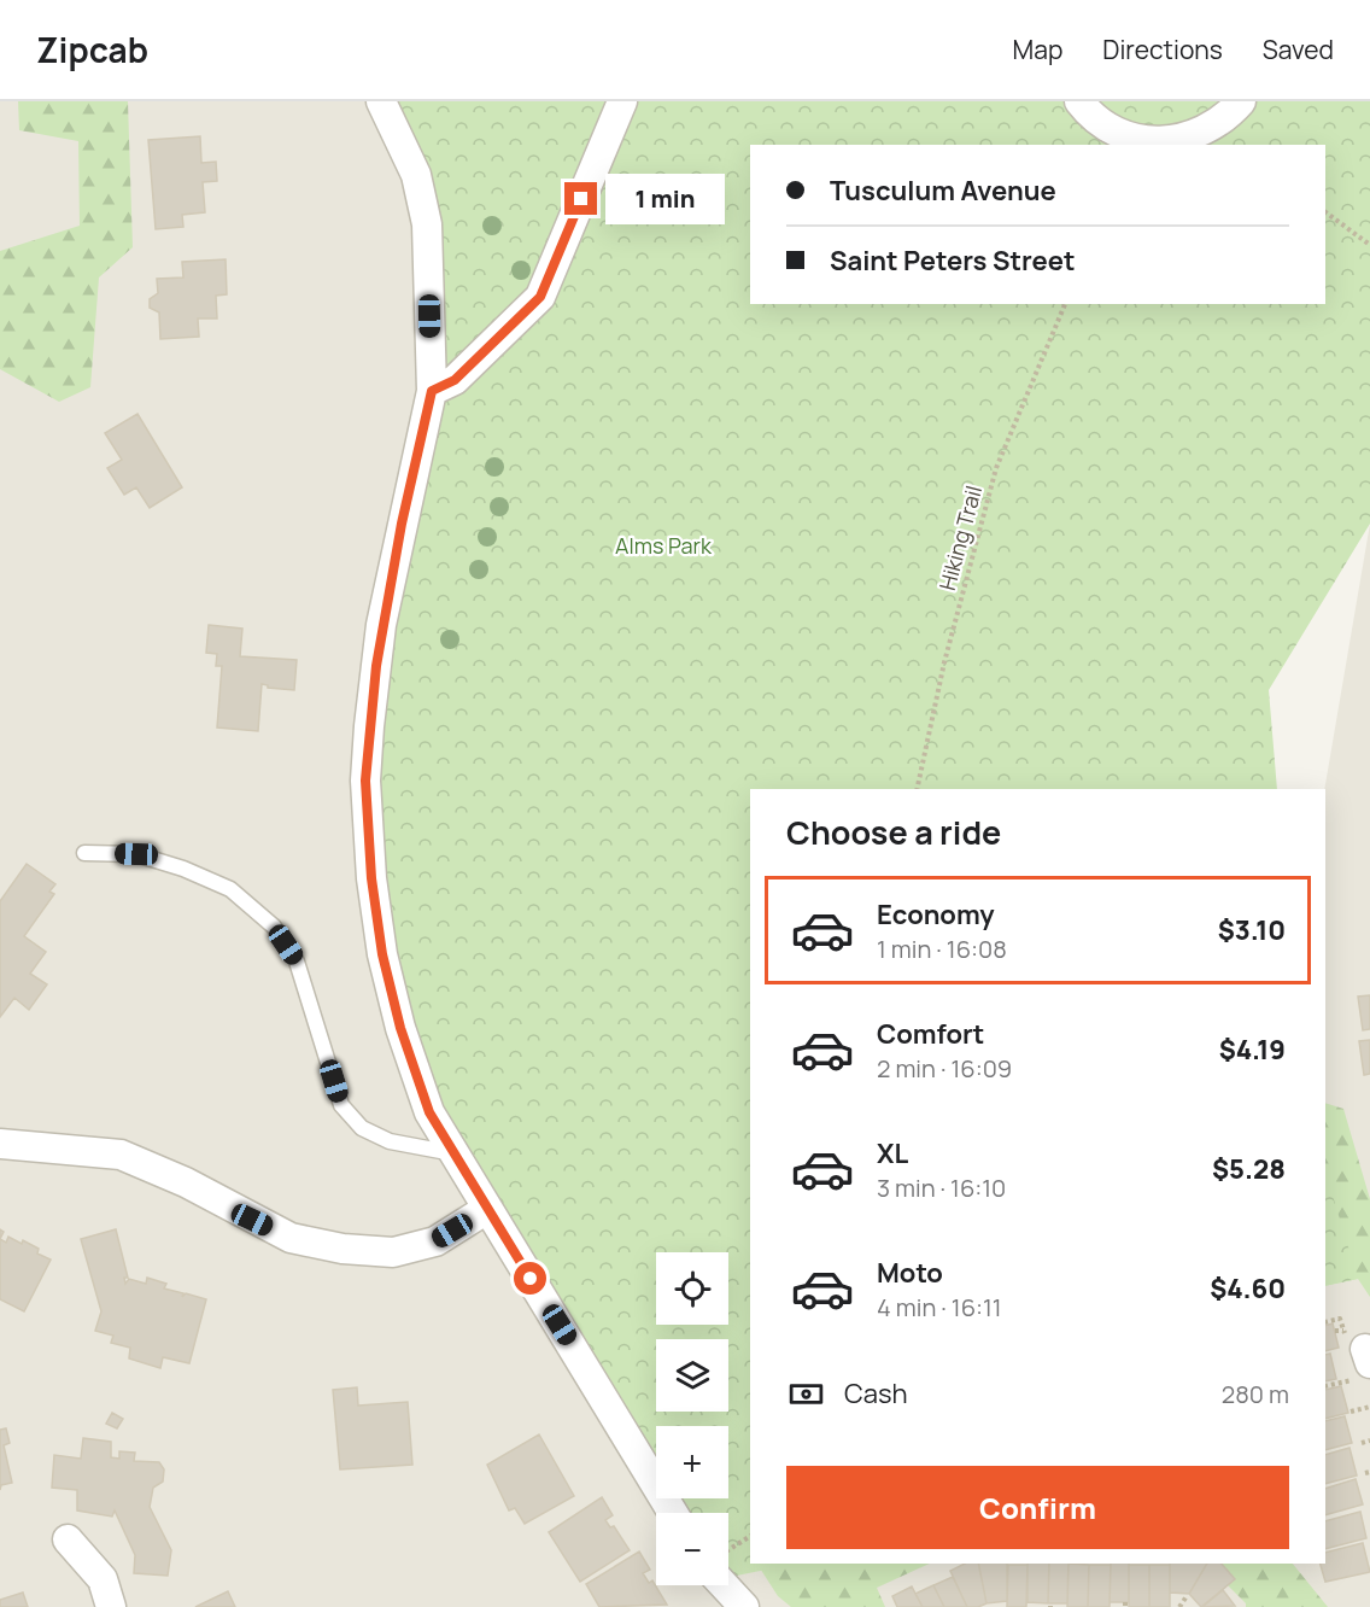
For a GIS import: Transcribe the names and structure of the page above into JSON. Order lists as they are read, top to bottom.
{
  "streets": {
    "path": ["Hiking Trail"]
  },
  "parks": ["Alms Park"],
  "page": {
    "header": "Zipcab",
    "nav": ["Map", "Directions", "Saved"],
    "banner": ["Tusculum Avenue", "Saint Peters Street"],
    "bubble": "1 min",
    "heading": "Choose a ride",
    "list": [
      {
        "name": "Economy",
        "note": "1 min · 16:08",
        "value": "$3.10"
      },
      {
        "name": "Comfort",
        "note": "2 min · 16:09",
        "value": "$4.19"
      },
      {
        "name": "XL",
        "note": "3 min · 16:10",
        "value": "$5.28"
      },
      {
        "name": "Moto",
        "note": "4 min · 16:11",
        "value": "$4.60"
      }
    ],
    "map_buttons": ["+", "−"],
    "pay": ["Cash", "280 m"],
    "buttons": "Confirm"
  }
}
